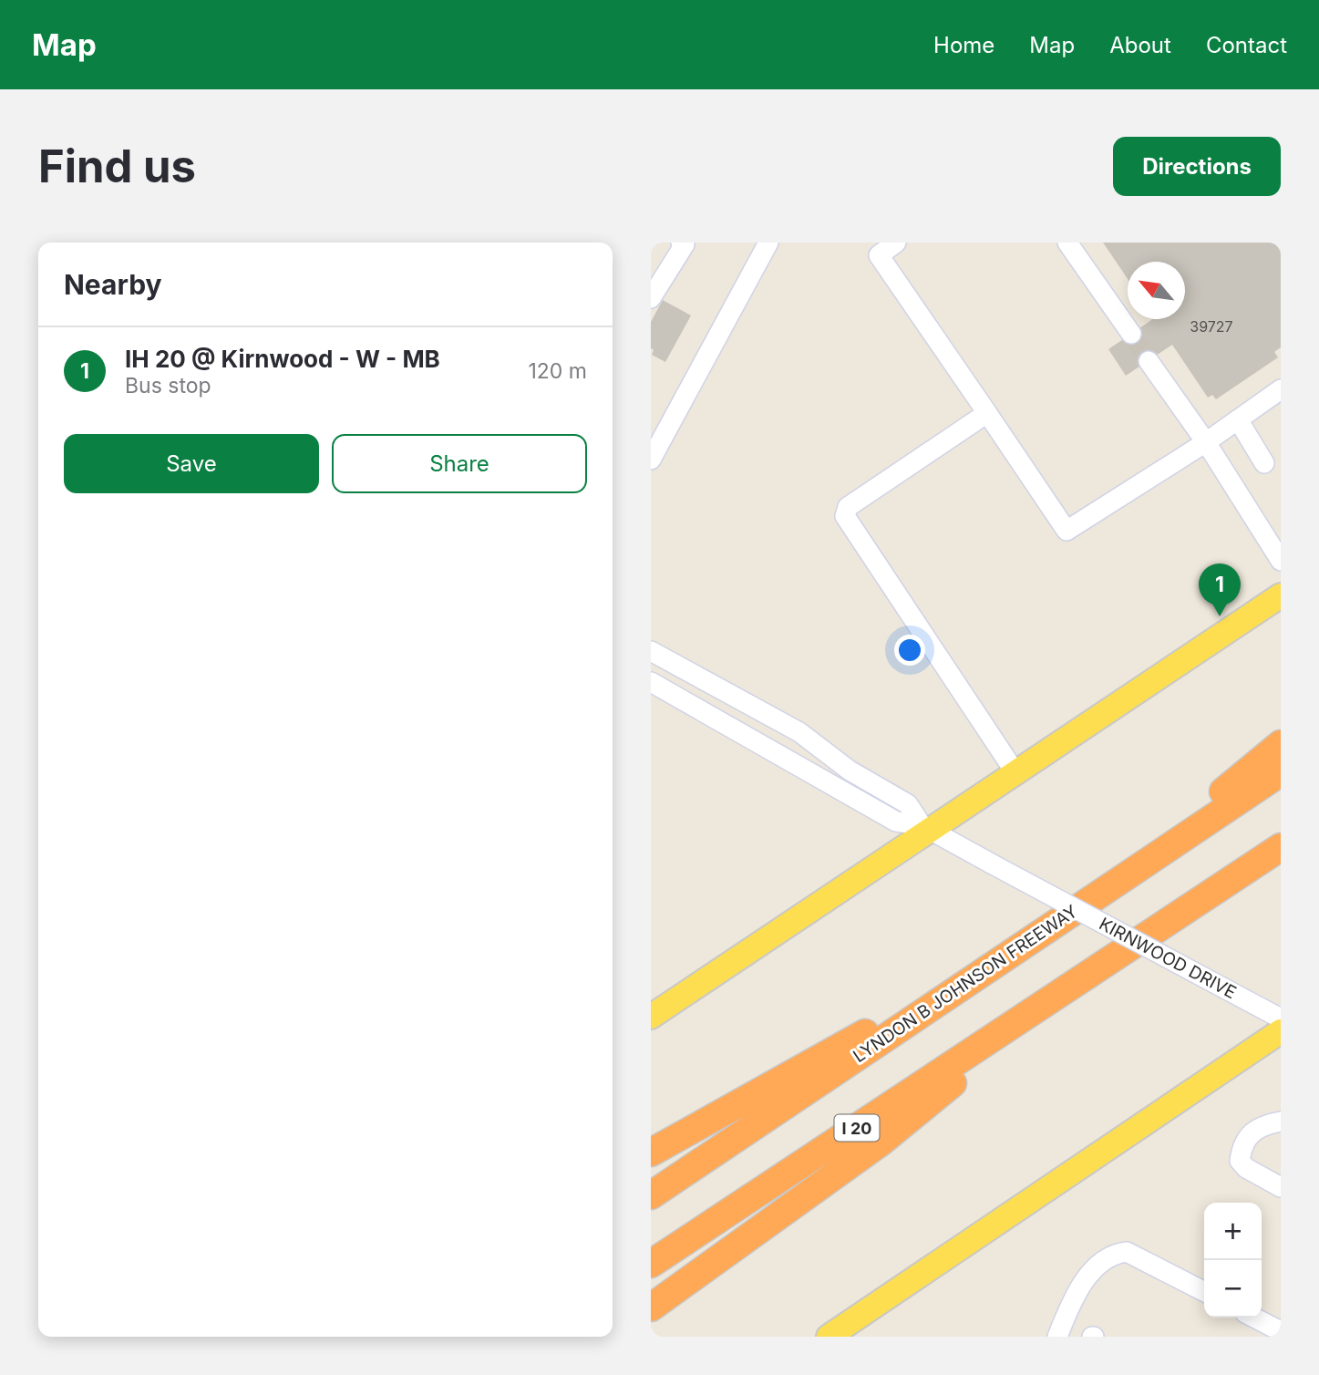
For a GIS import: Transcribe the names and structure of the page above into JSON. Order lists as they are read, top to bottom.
{
  "streets": {
    "highway": ["LYNDON B JOHNSON FREEWAY", "I 20"],
    "street": ["KIRNWOOD DRIVE"]
  },
  "house_numbers": ["39727"],
  "north": "top left",
  "page": {
    "header": "Map",
    "nav": [
      "Home",
      "Map",
      "About",
      "Contact"
    ],
    "buttons": [
      "Directions",
      ["Save", "Share"]
    ],
    "title": "Find us",
    "heading": "Nearby",
    "list": [
      {
        "mark": "1",
        "name": "IH 20 @ Kirnwood - W - MB",
        "note": "Bus stop",
        "value": "120 m"
      }
    ],
    "pins": "1",
    "map_buttons": ["+", "−"]
  }
}
